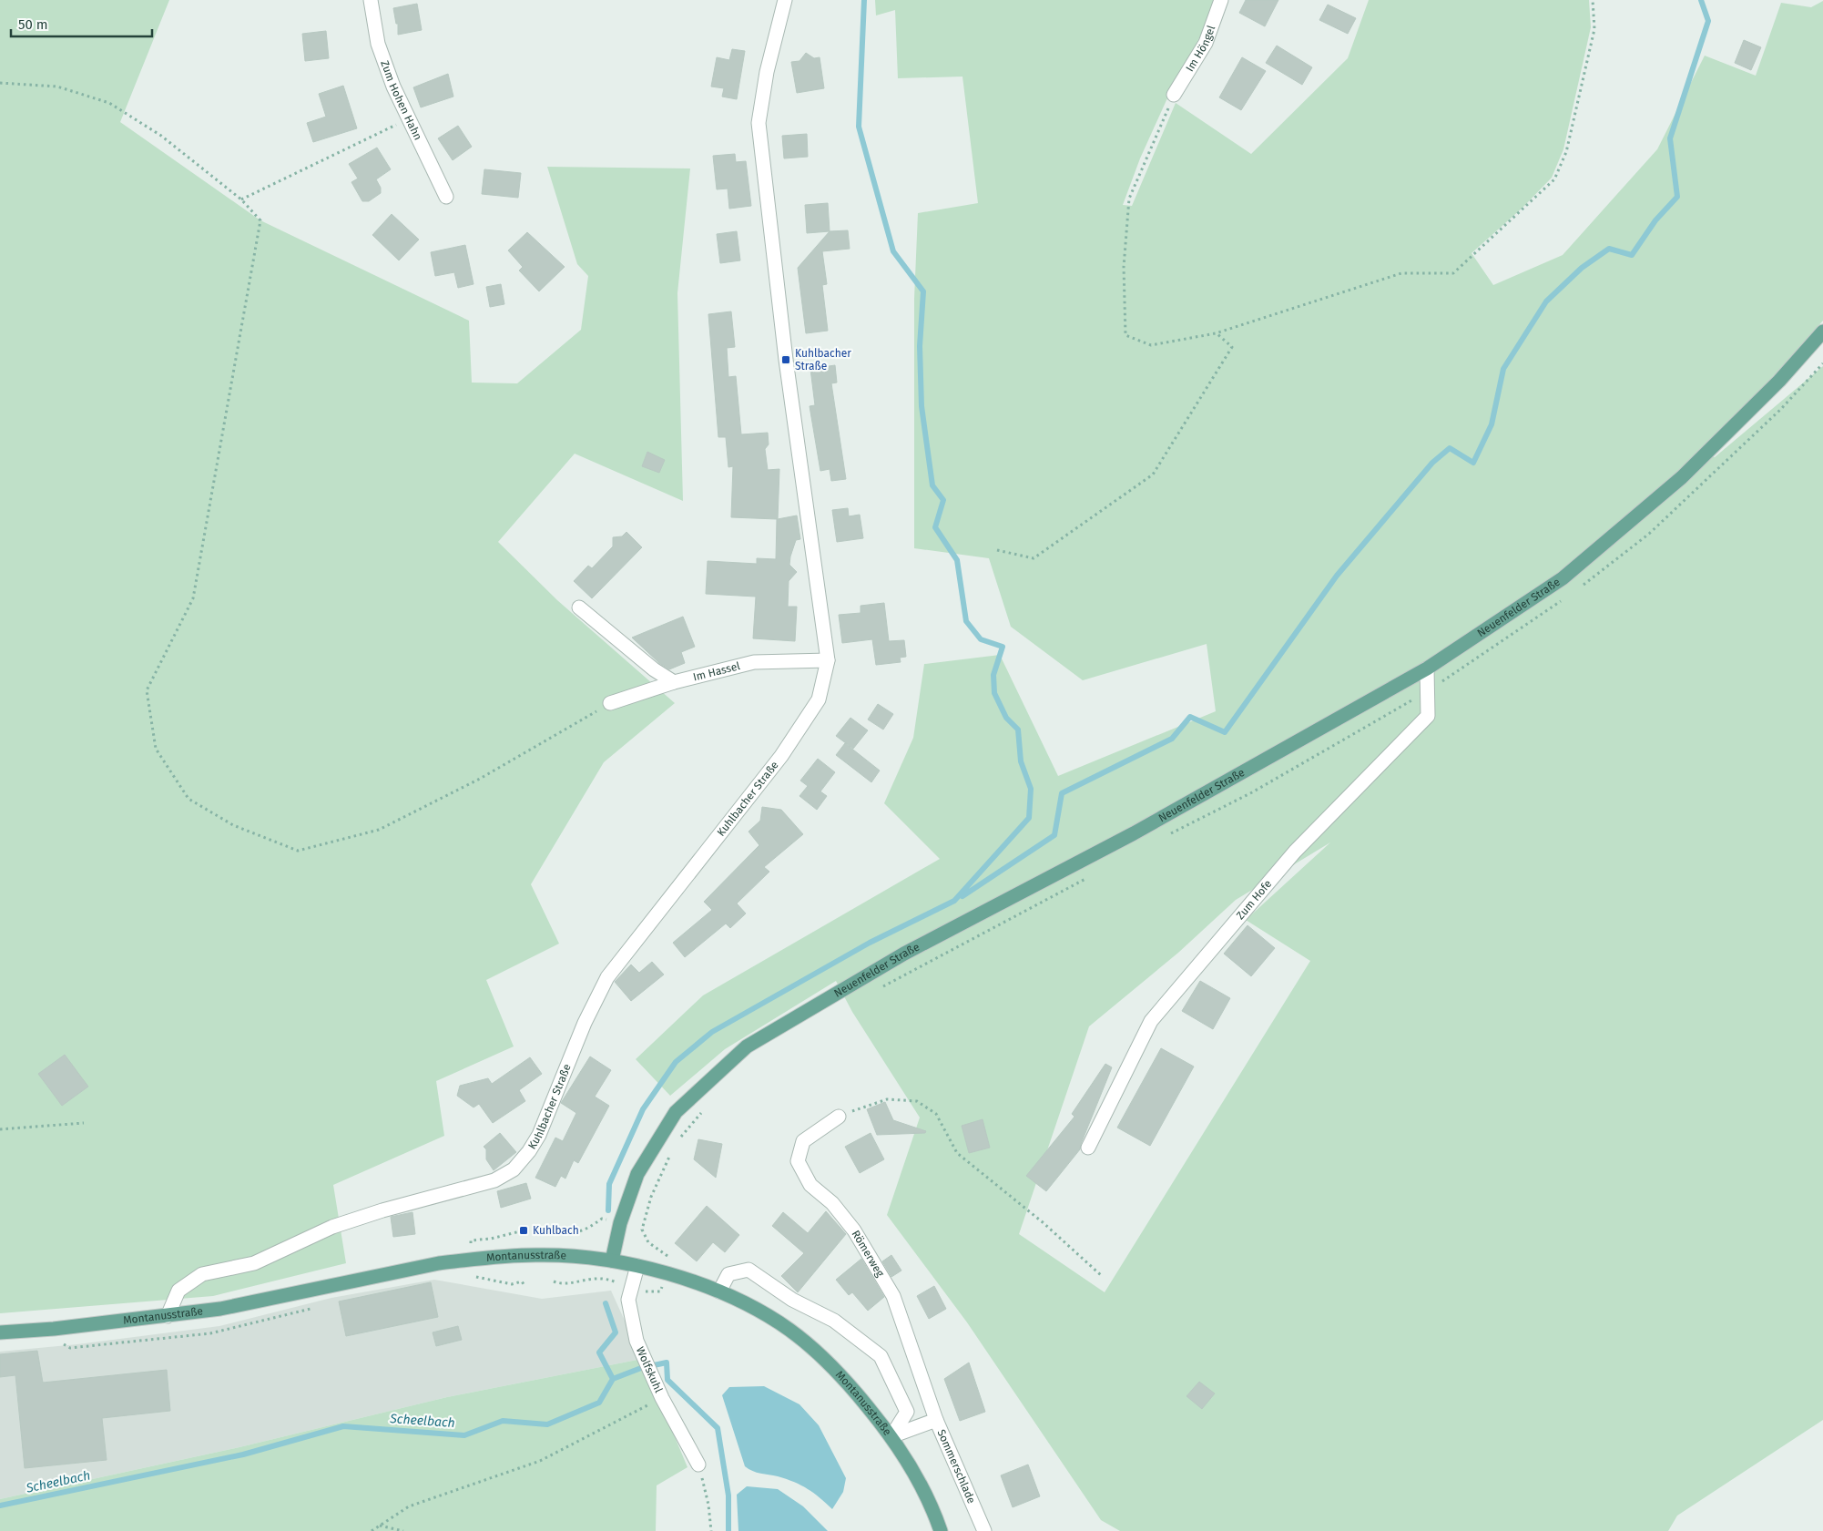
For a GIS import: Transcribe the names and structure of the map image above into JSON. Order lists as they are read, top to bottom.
{
  "streets": {
    "main road": ["Neuenfelder Straße", "Montanusstraße"],
    "street": [
      "Im Höngel",
      "Zum Hohen Hahn",
      "Im Hassel",
      "Kuhlbacher Straße",
      "Zum Hofe",
      "Römerweg",
      "Wolfskuhl",
      "Sommerschlade"
    ]
  },
  "crossings": [
    ["Neuenfelder Straße", "Zum Hofe"],
    ["Neuenfelder Straße", "Montanusstraße"],
    ["Im Hassel", "Kuhlbacher Straße"],
    ["Kuhlbacher Straße", "Montanusstraße"],
    ["Römerweg", "Sommerschlade"],
    ["Montanusstraße", "Wolfskuhl"],
    ["Montanusstraße", "Sommerschlade"]
  ],
  "water": ["Scheelbach"],
  "places": {
    "transit": ["Kuhlbacher Straße", "Kuhlbach"]
  },
  "scale_bar": "50 m"
}
